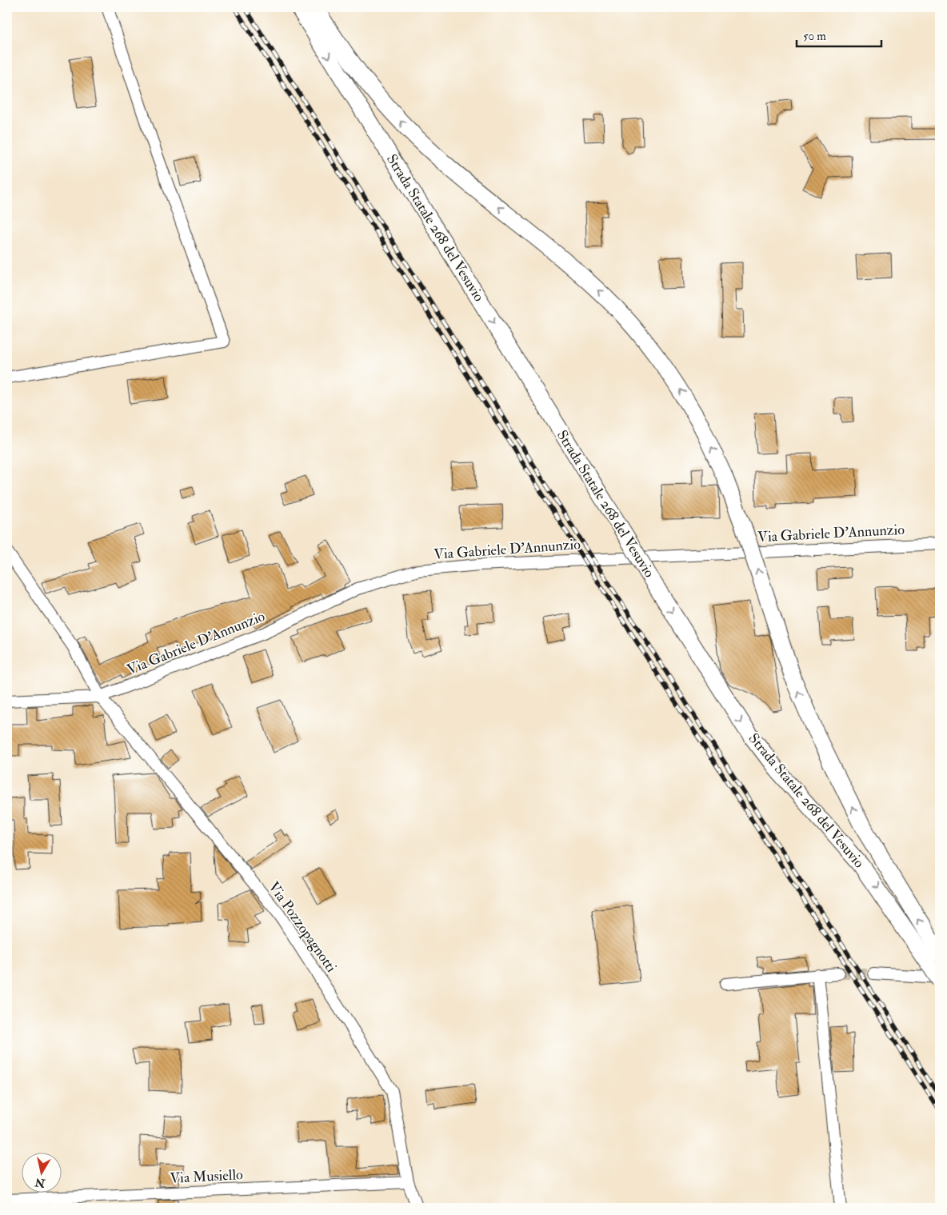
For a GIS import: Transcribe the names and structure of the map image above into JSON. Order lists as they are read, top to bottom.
{
  "streets": {
    "highway": ["Strada Statale 268 del Vesuvio"],
    "street": ["Via Gabriele D'Annunzio", "Via Pozzopagnotti", "Via Musiello"]
  },
  "crossings": [
    ["Via Gabriele D'Annunzio", "Via Pozzopagnotti"],
    ["Via Pozzopagnotti", "Via Musiello"]
  ],
  "scale_bar": "50 m",
  "north": "bottom"
}
